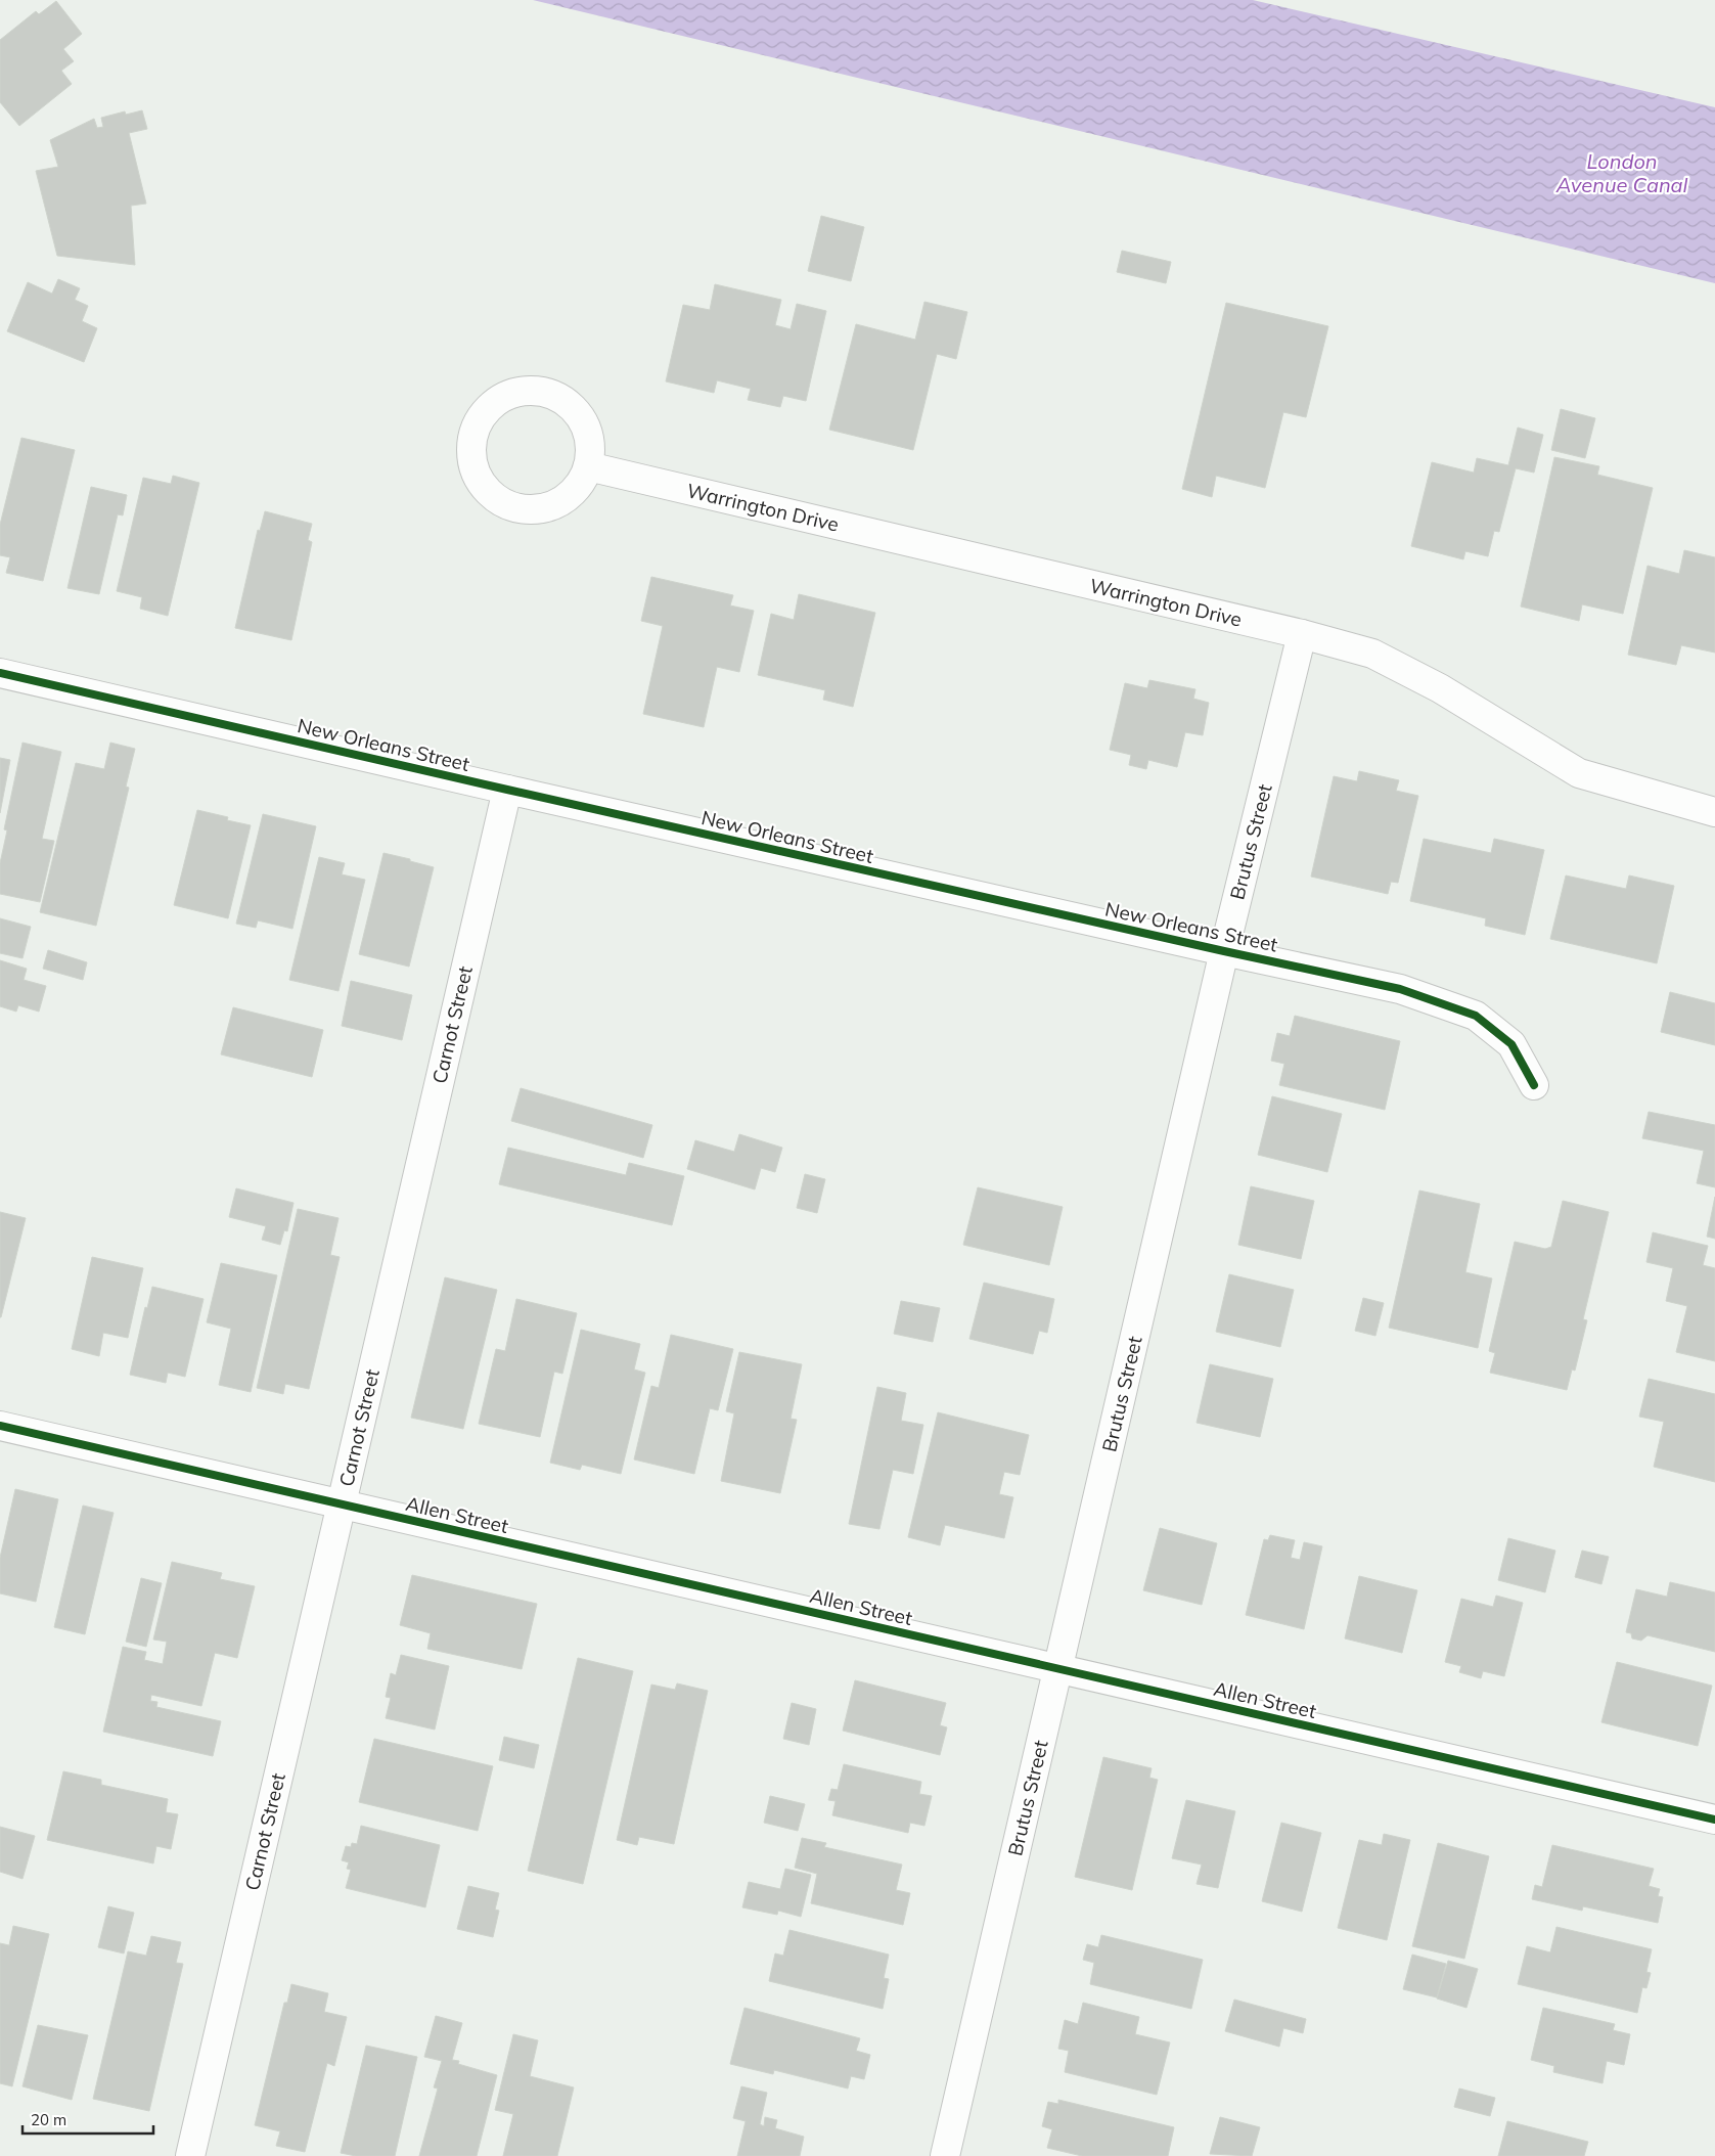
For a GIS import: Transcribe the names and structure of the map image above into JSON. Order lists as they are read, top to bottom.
{
  "streets": {
    "street": [
      "Warrington Drive",
      "New Orleans Street",
      "Brutus Street",
      "Carnot Street",
      "Allen Street"
    ]
  },
  "crossings": [
    ["Warrington Drive", "Brutus Street"],
    ["New Orleans Street", "Brutus Street"],
    ["New Orleans Street", "Carnot Street"],
    ["Brutus Street", "Allen Street"],
    ["Carnot Street", "Allen Street"]
  ],
  "water": ["London Avenue Canal"],
  "scale_bar": "20 m"
}
